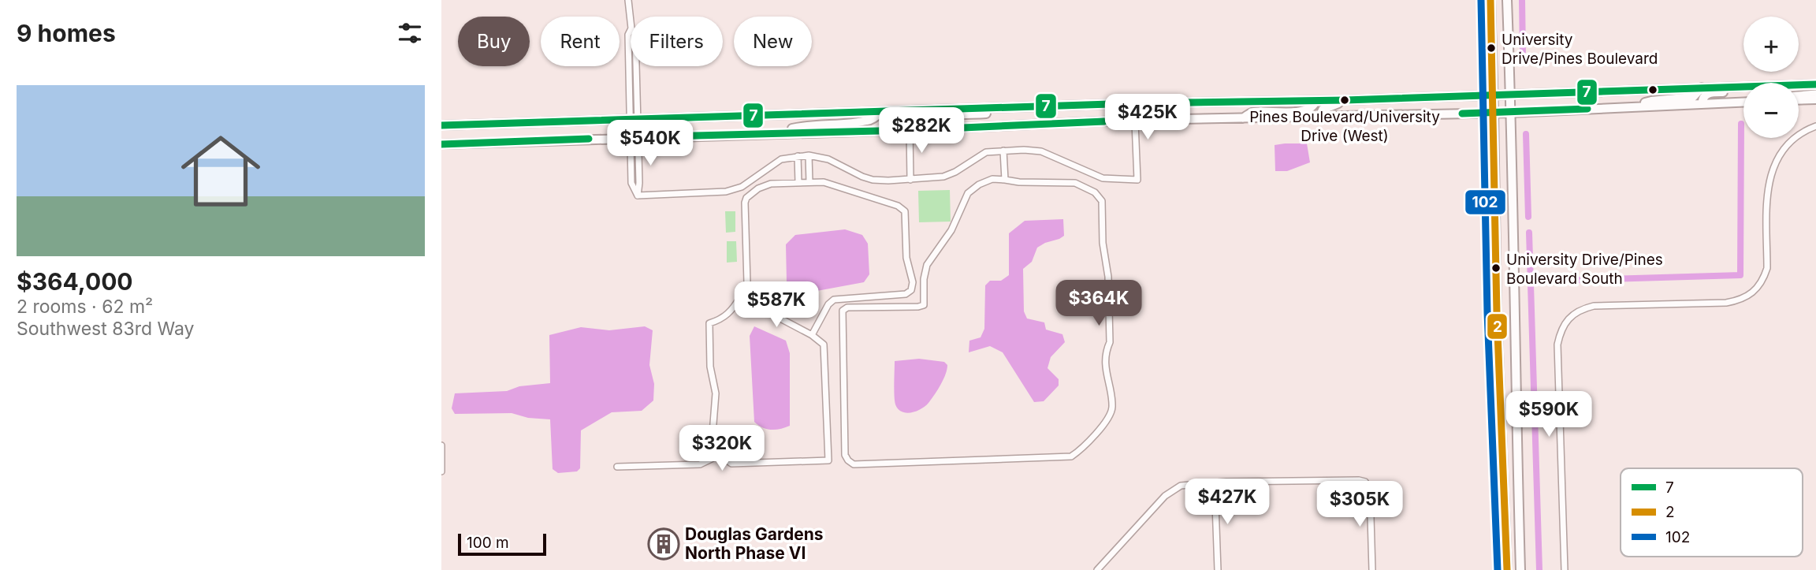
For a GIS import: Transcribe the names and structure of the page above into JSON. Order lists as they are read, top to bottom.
{
  "places": {
    "other": ["University Drive/Pines Boulevard", "Pines Boulevard/University Drive (West)", "University Drive/Pines Boulevard South"],
    "building": ["Douglas Gardens North Phase VI"]
  },
  "lines": ["transit line 2", "transit line 102", "transit line 7"],
  "legend": ["7", "2", "102"],
  "scale_bar": "100 m",
  "page": {
    "heading": "9 homes",
    "map_buttons": ["+", "−"],
    "chip": [
      "Buy",
      "Rent",
      "Filters",
      "New"
    ],
    "list": [
      {
        "name": "$364,000",
        "note": "2 rooms · 62 m² · Southwest 83rd Way"
      }
    ],
    "price": [
      "$425K",
      "$282K",
      "$540K",
      "$364K",
      "$587K",
      "$590K",
      "$320K",
      "$427K",
      "$305K"
    ],
    "scale": "100 m"
  }
}
